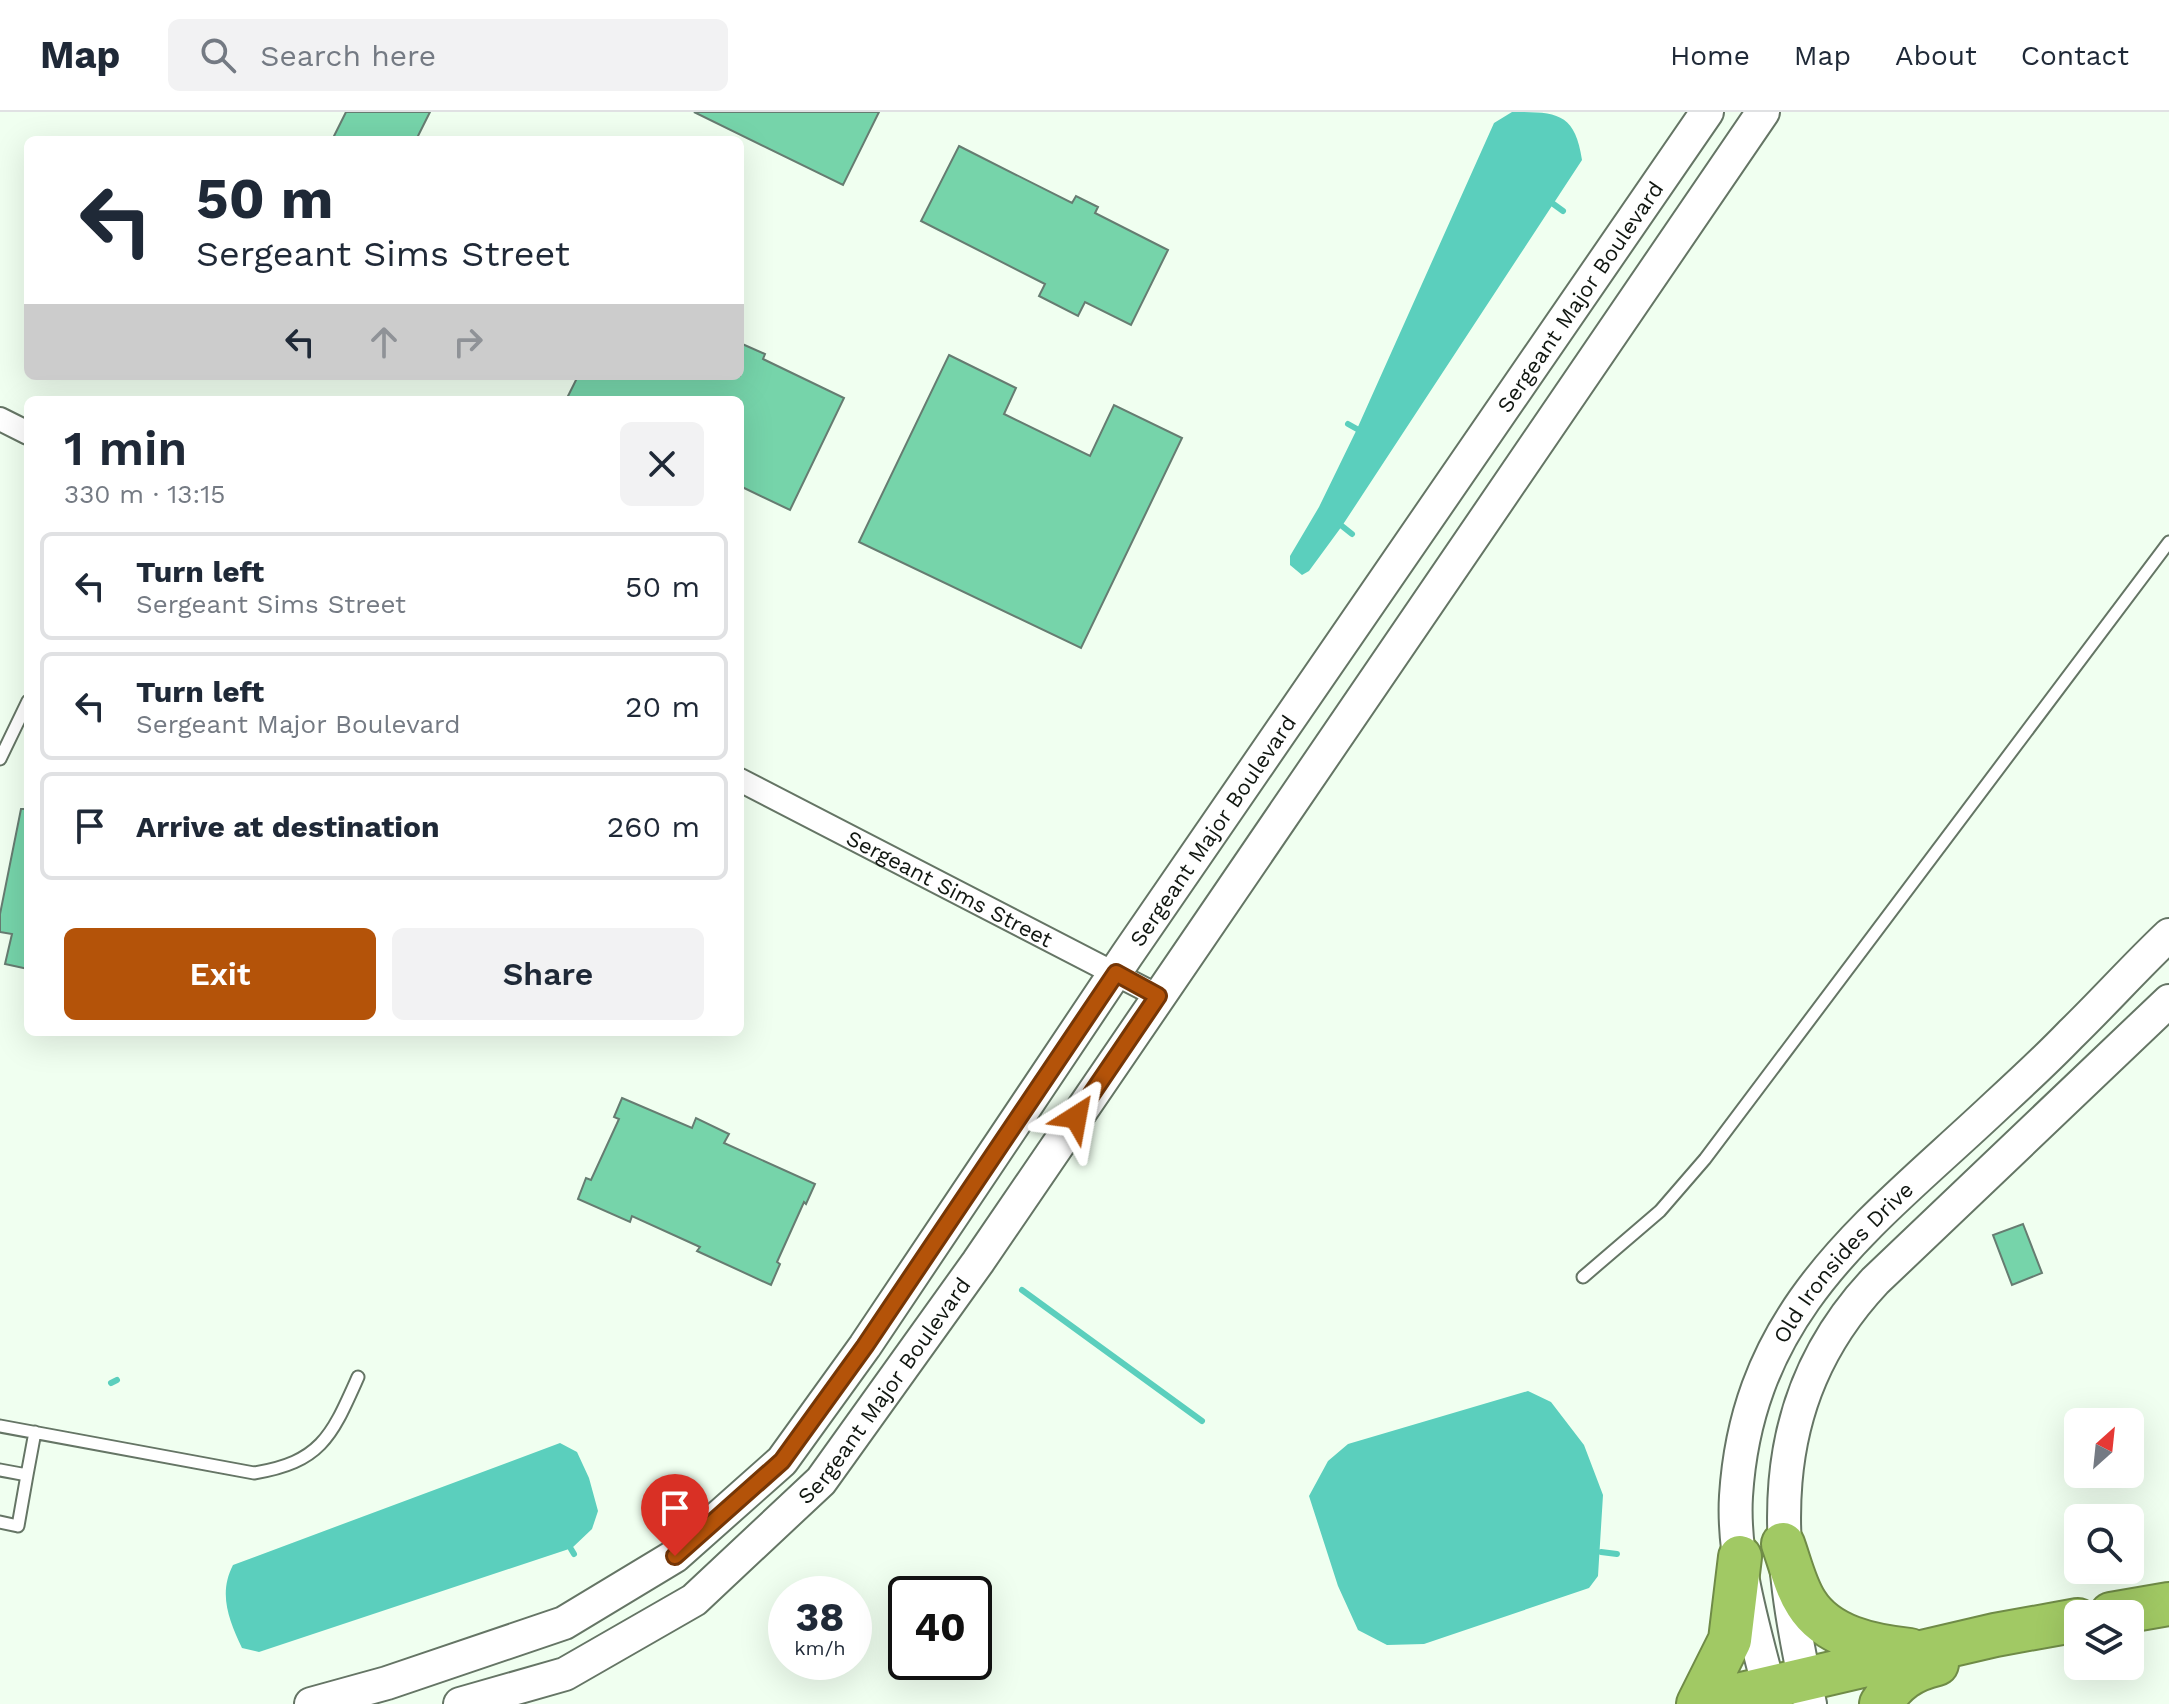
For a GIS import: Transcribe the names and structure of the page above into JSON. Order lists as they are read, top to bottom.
{
  "streets": {
    "street": ["Sergeant Major Boulevard", "Sergeant Sims Street", "Old Ironsides Drive"]
  },
  "crossings": [
    ["Sergeant Major Boulevard", "Sergeant Sims Street"]
  ],
  "north": "top right",
  "page": {
    "header": "Map",
    "search": "Search here",
    "nav": [
      "Home",
      "Map",
      "About",
      "Contact"
    ],
    "turn": ["50 m", "Sergeant Sims Street"],
    "heading": ["1 min", "330 m · 13:15"],
    "list": [
      {
        "name": "Turn left",
        "note": "Sergeant Sims Street",
        "value": "50 m"
      },
      {
        "name": "Turn left",
        "note": "Sergeant Major Boulevard",
        "value": "20 m"
      },
      {
        "name": "Arrive at destination",
        "value": "260 m"
      }
    ],
    "buttons": ["Exit", "Share"],
    "speed": "38 km/h",
    "limit": "40"
  }
}
